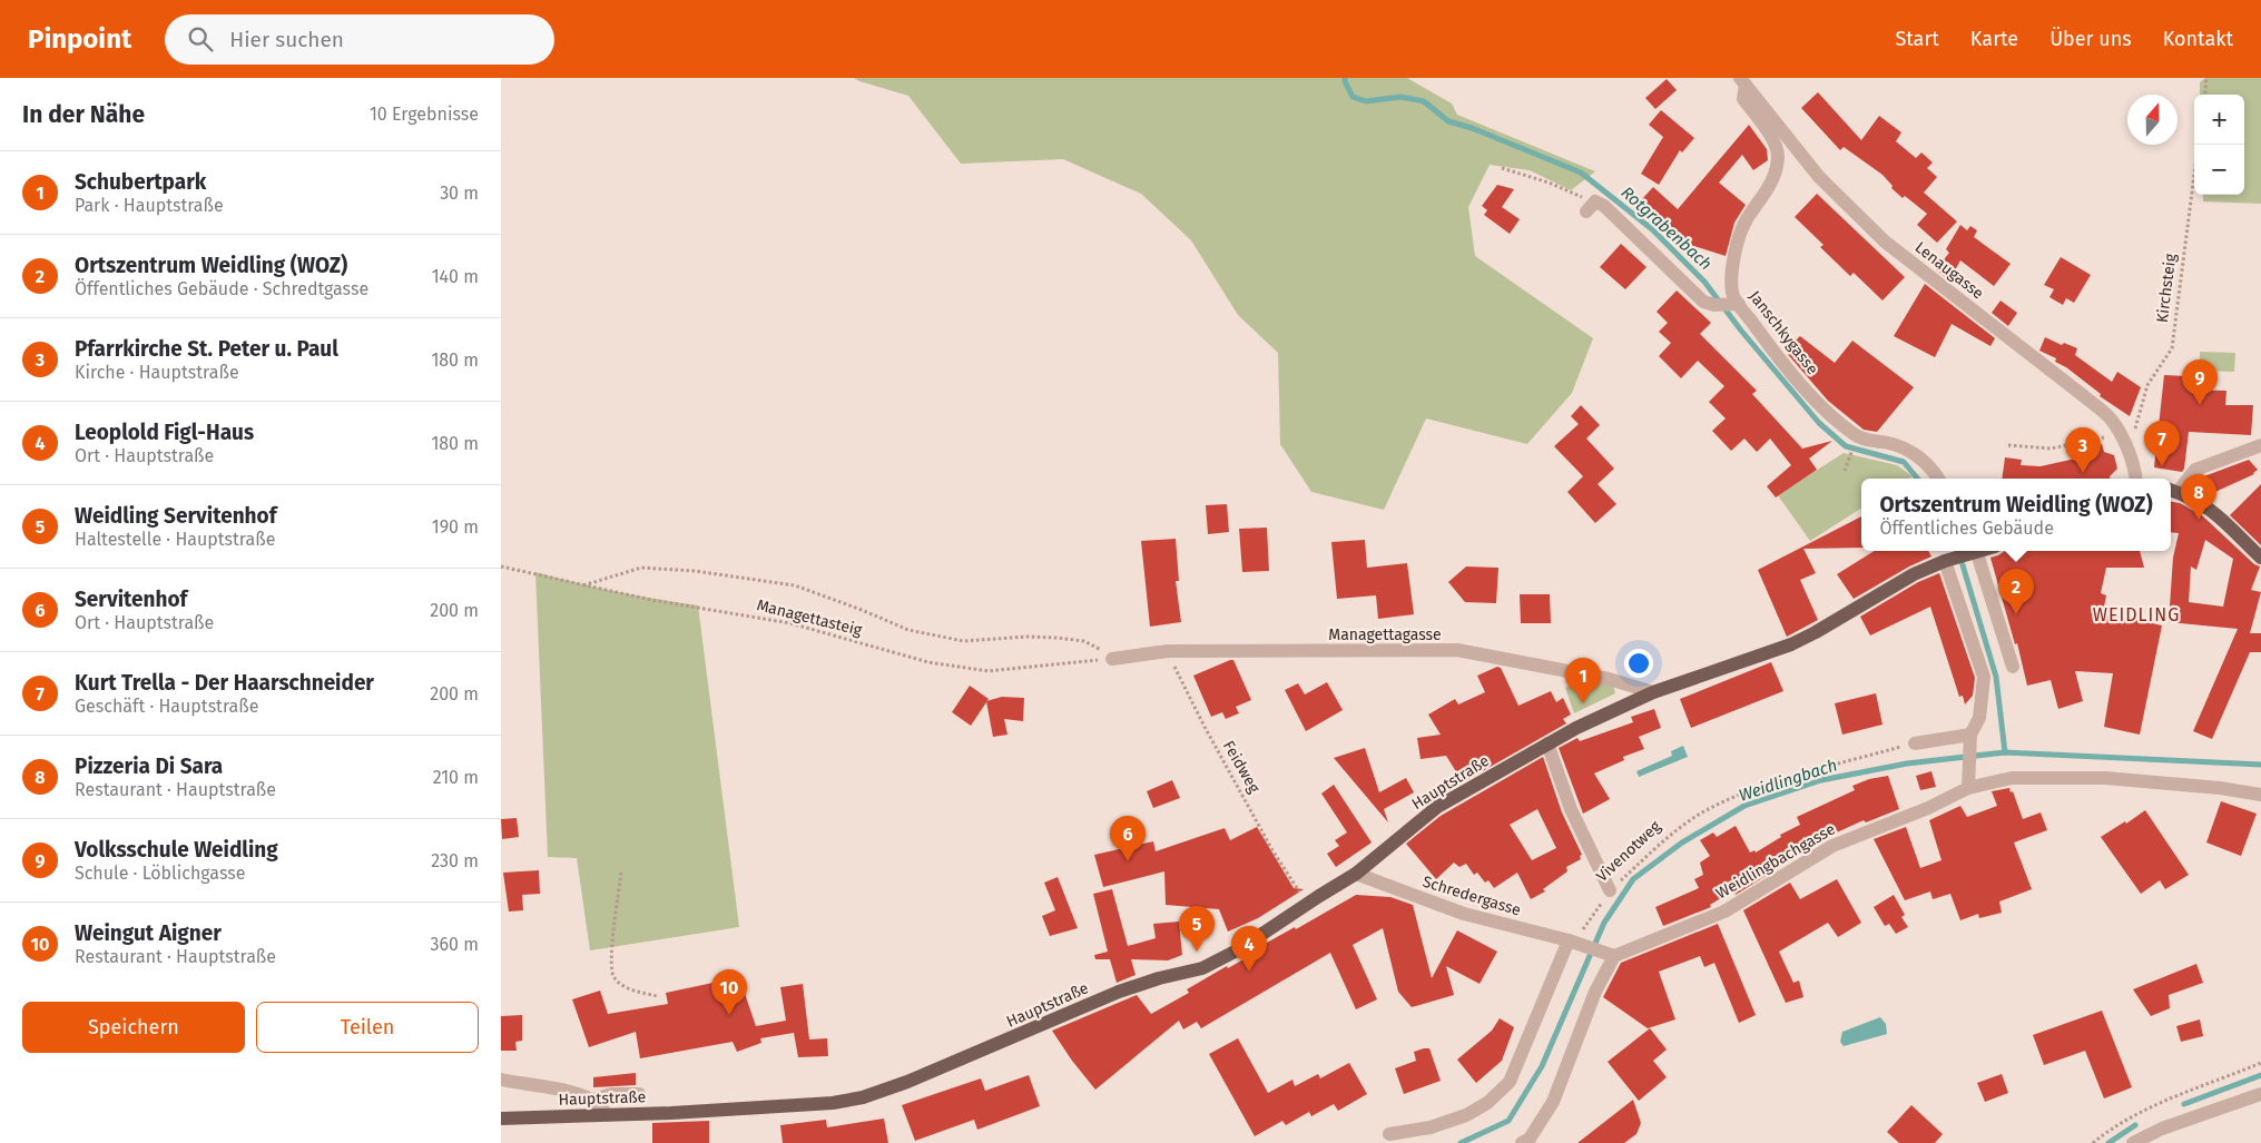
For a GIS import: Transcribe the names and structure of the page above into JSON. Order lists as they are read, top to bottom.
{
  "streets": {
    "main road": ["Hauptstraße"],
    "street": [
      "Lenaugasse",
      "Janschkygasse",
      "Managettagasse",
      "Weidlingbachgasse",
      "Schredergasse"
    ],
    "path": [
      "Kirchsteig",
      "Managettasteig",
      "Feidweg",
      "Vivenotweg"
    ]
  },
  "crossings": [
    ["Lenaugasse", "Janschkygasse"],
    ["Managettasteig", "Managettagasse"],
    ["Managettagasse", "Feidweg"],
    ["Managettagasse", "Hauptstraße"],
    ["Hauptstraße", "Schredergasse"],
    ["Vivenotweg", "Schredergasse"],
    ["Weidlingbachgasse", "Schredergasse"]
  ],
  "districts": ["WEIDLING"],
  "water": ["Rotgrabenbach", "Weidlingbach"],
  "north": "top",
  "page": {
    "header": "Pinpoint",
    "search": "Hier suchen",
    "nav": [
      "Start",
      "Karte",
      "Über uns",
      "Kontakt"
    ],
    "heading": ["In der Nähe", "10 Ergebnisse"],
    "map_buttons": ["+", "−"],
    "list": [
      {
        "mark": "1",
        "name": "Schubertpark",
        "note": "Park · Hauptstraße",
        "value": "30 m"
      },
      {
        "mark": "2",
        "name": "Ortszentrum Weidling (WOZ)",
        "note": "Öffentliches Gebäude · Schredtgasse",
        "value": "140 m"
      },
      {
        "mark": "3",
        "name": "Pfarrkirche St. Peter u. Paul",
        "note": "Kirche · Hauptstraße",
        "value": "180 m"
      },
      {
        "mark": "4",
        "name": "Leoplold Figl-Haus",
        "note": "Ort · Hauptstraße",
        "value": "180 m"
      },
      {
        "mark": "5",
        "name": "Weidling Servitenhof",
        "note": "Haltestelle · Hauptstraße",
        "value": "190 m"
      },
      {
        "mark": "6",
        "name": "Servitenhof",
        "note": "Ort · Hauptstraße",
        "value": "200 m"
      },
      {
        "mark": "7",
        "name": "Kurt Trella - Der Haarschneider",
        "note": "Geschäft · Hauptstraße",
        "value": "200 m"
      },
      {
        "mark": "8",
        "name": "Pizzeria Di Sara",
        "note": "Restaurant · Hauptstraße",
        "value": "210 m"
      },
      {
        "mark": "9",
        "name": "Volksschule Weidling",
        "note": "Schule · Löblichgasse",
        "value": "230 m"
      },
      {
        "mark": "10",
        "name": "Weingut Aigner",
        "note": "Restaurant · Hauptstraße",
        "value": "360 m"
      }
    ],
    "pins": [
      "9",
      "7",
      "3",
      "8",
      "2",
      "1",
      "6",
      "5",
      "4",
      "10"
    ],
    "popup": ["Ortszentrum Weidling (WOZ)", "Öffentliches Gebäude"],
    "buttons": ["Speichern", "Teilen"]
  }
}
